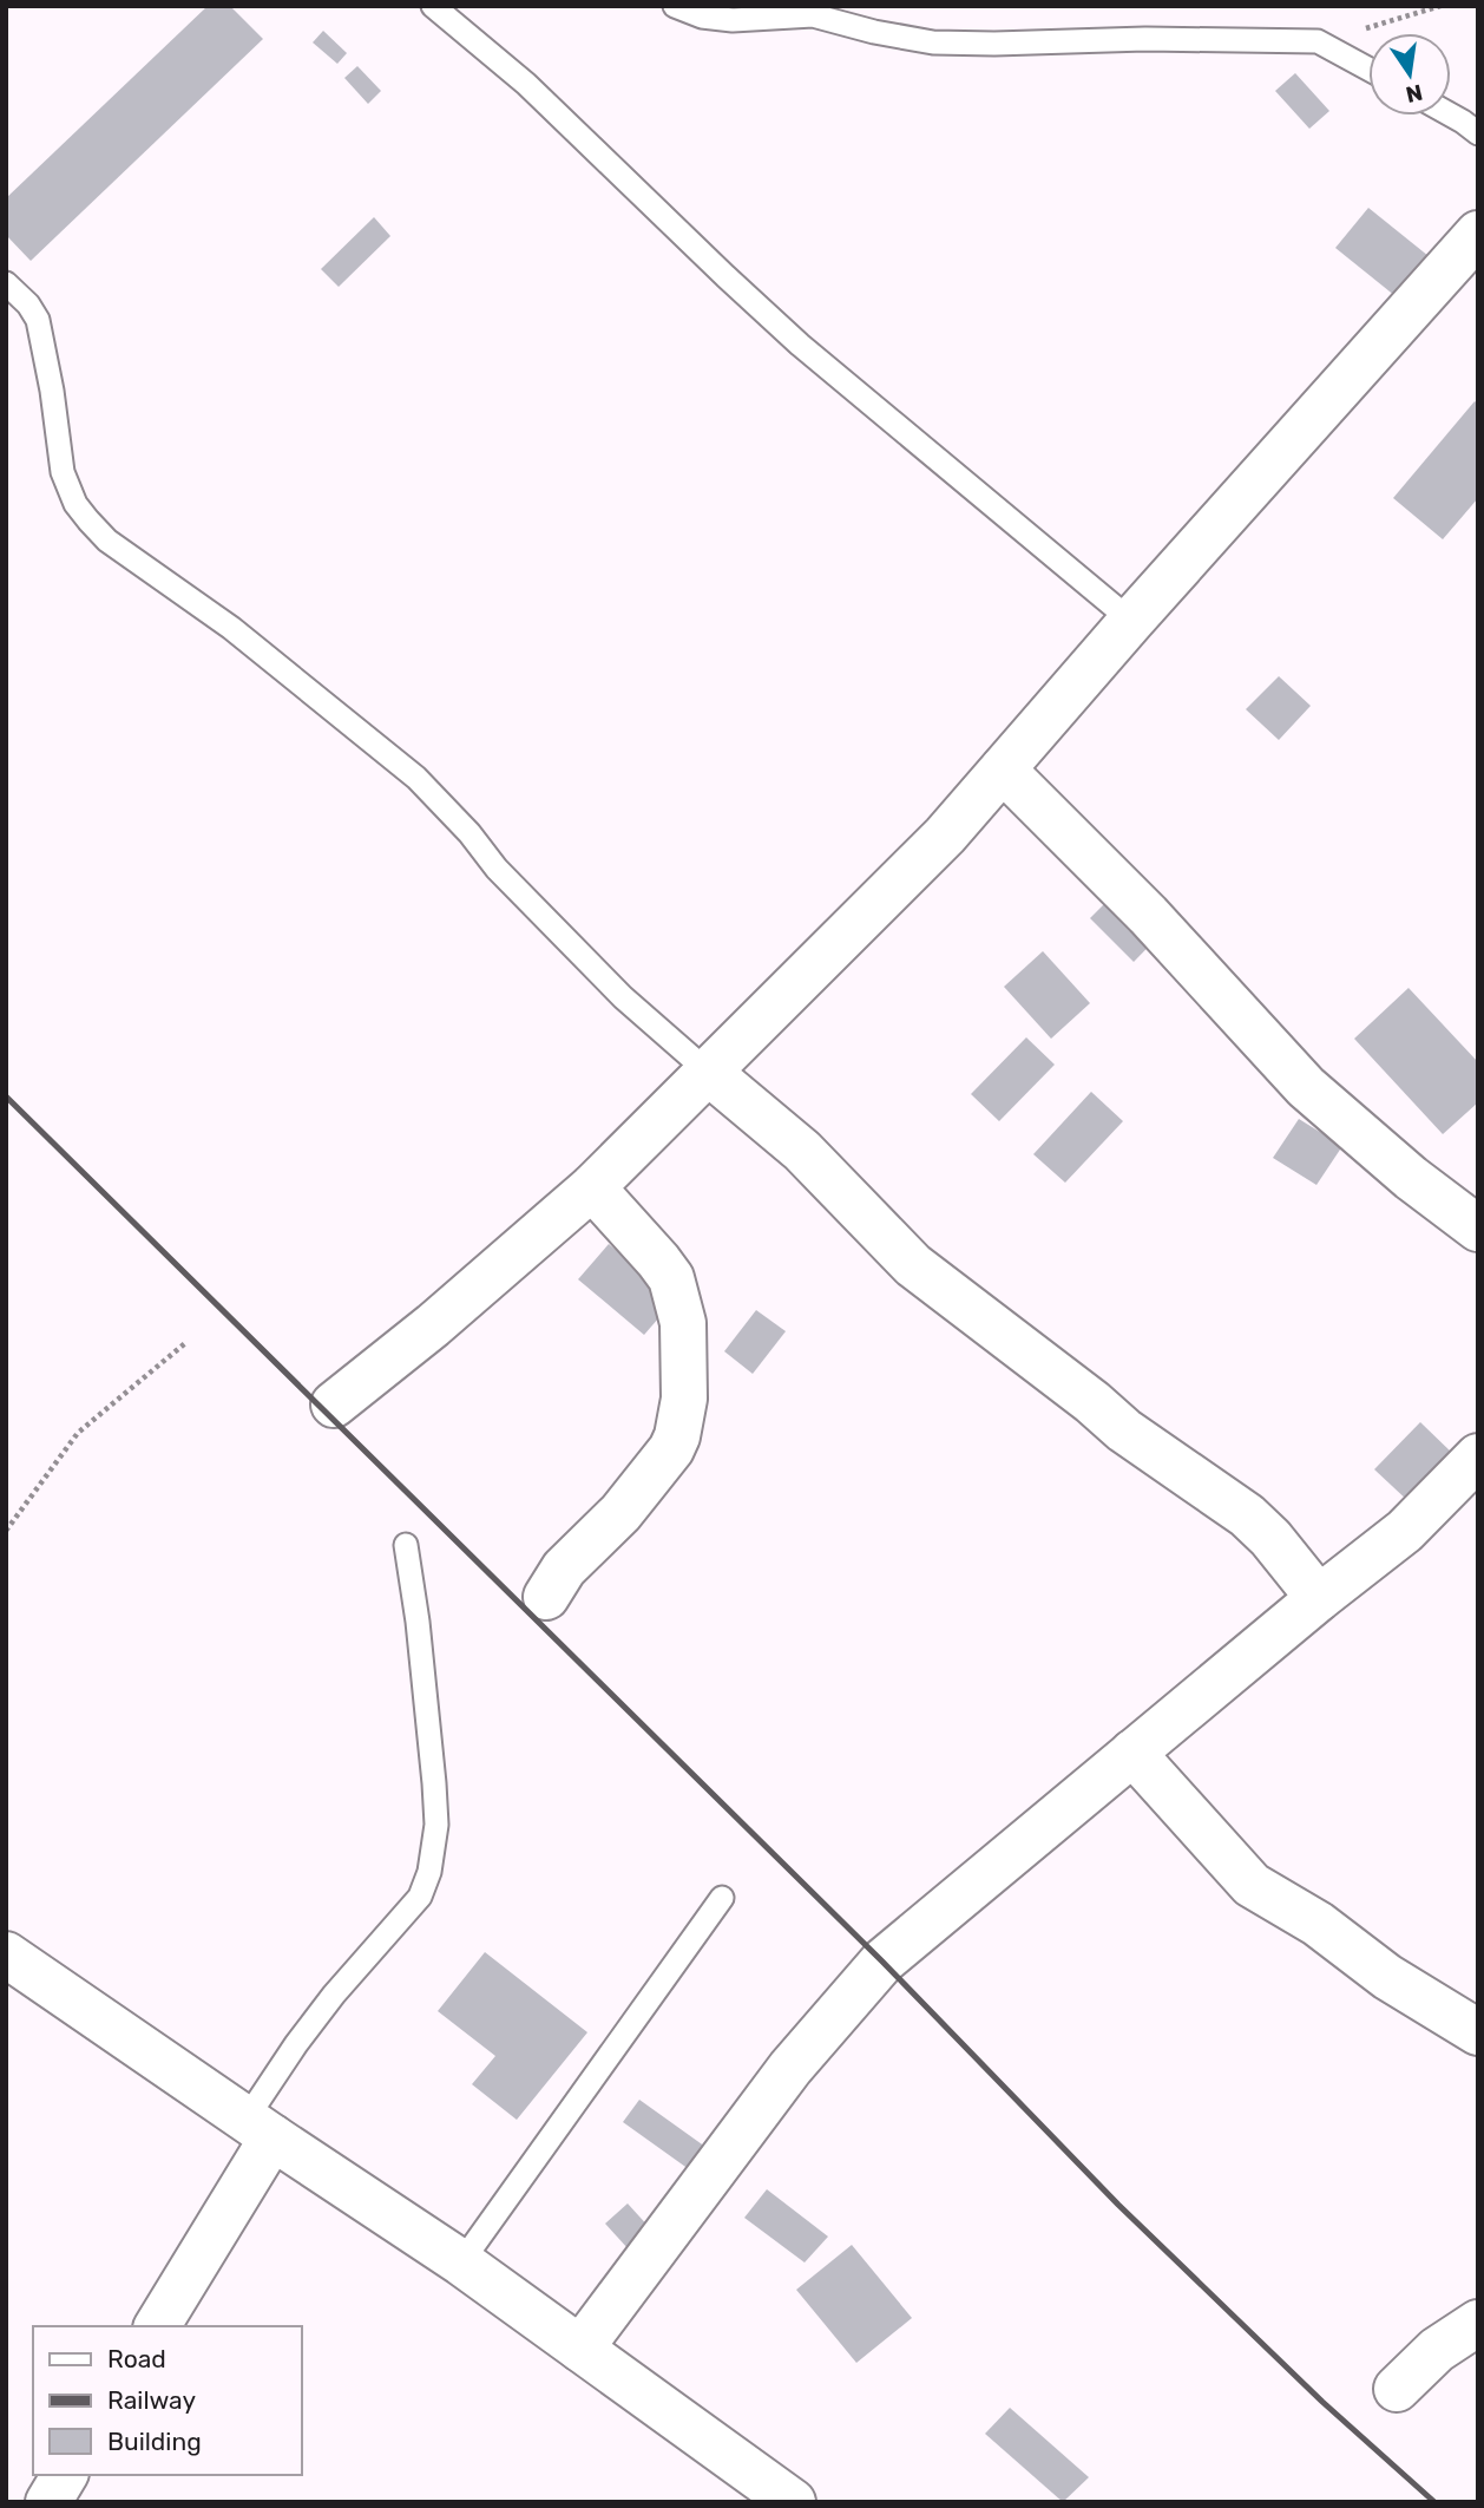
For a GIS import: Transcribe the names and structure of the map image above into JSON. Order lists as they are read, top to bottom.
{
  "legend": ["Road", "Railway", "Building"],
  "north": "bottom"
}
